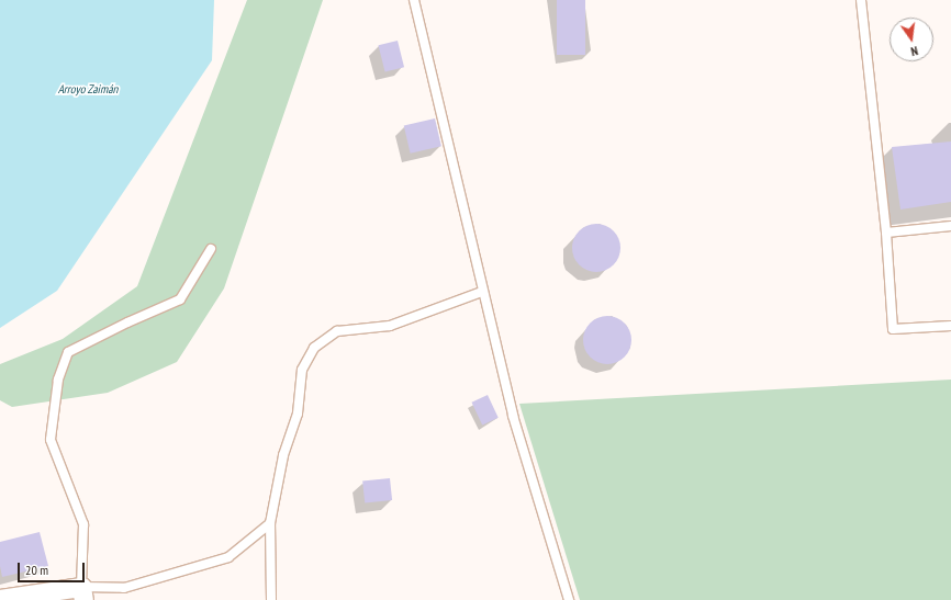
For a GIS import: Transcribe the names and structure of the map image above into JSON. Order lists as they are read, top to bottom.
{
  "water": ["Arroyo Zaimán"],
  "scale_bar": "20 m",
  "north": "bottom"
}
